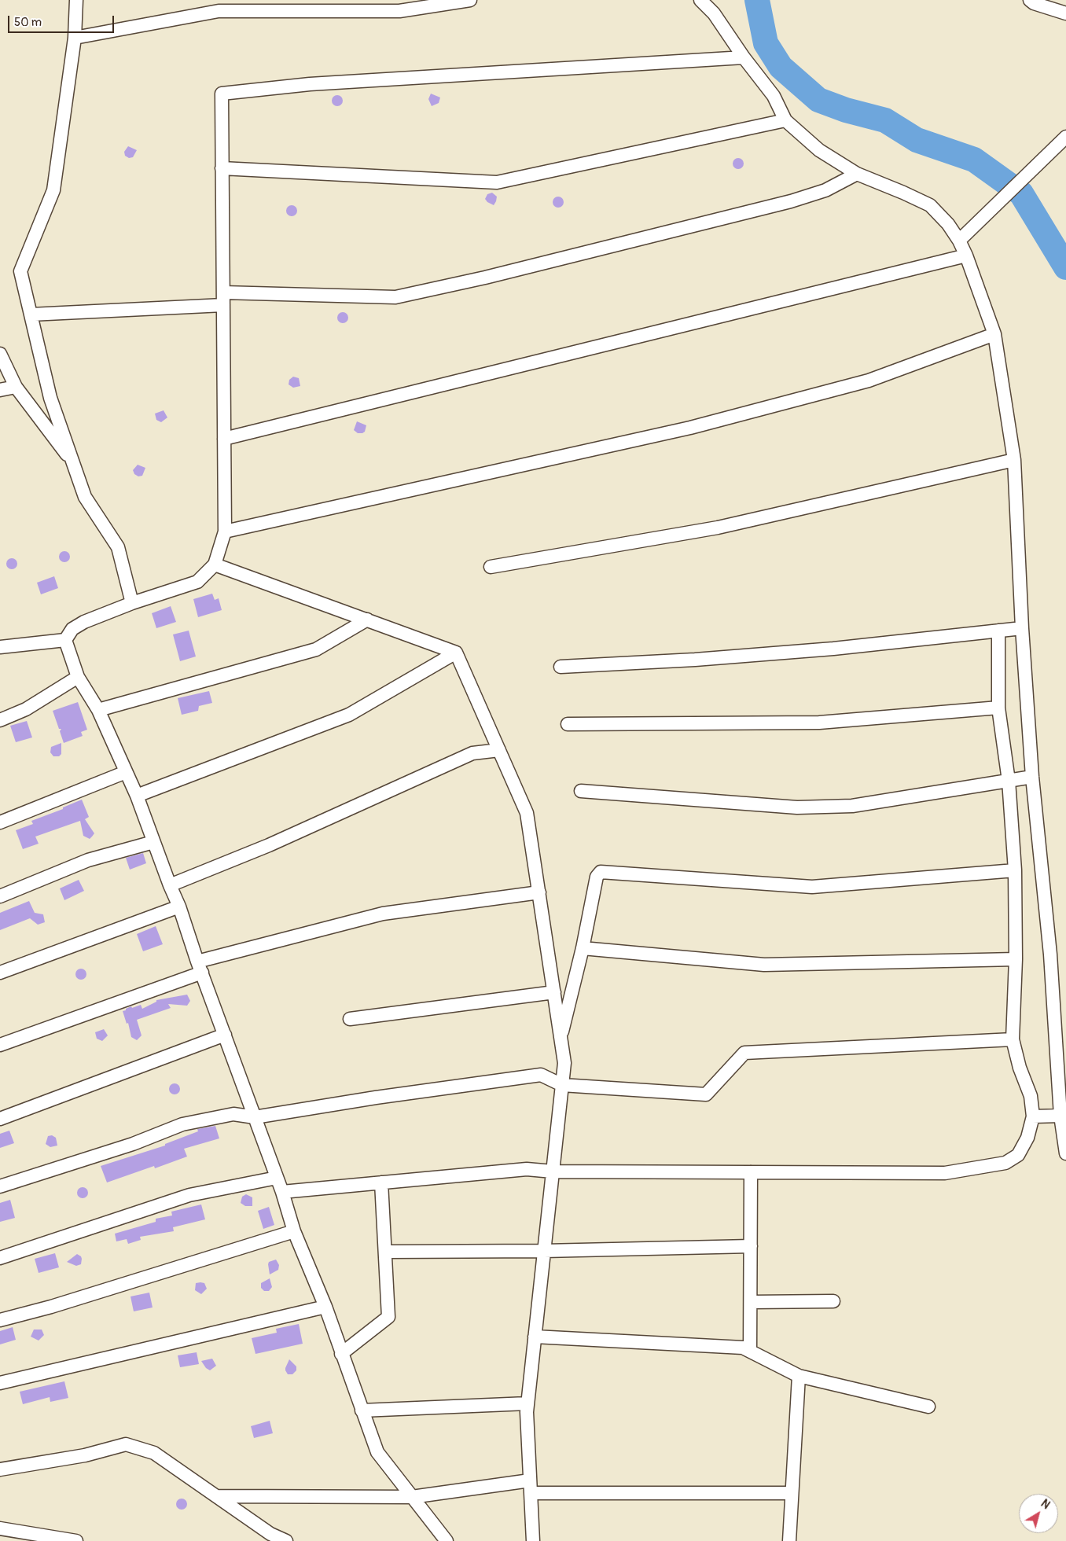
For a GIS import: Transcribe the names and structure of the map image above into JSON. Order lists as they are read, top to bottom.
{
  "scale_bar": "50 m",
  "north": "top right"
}
